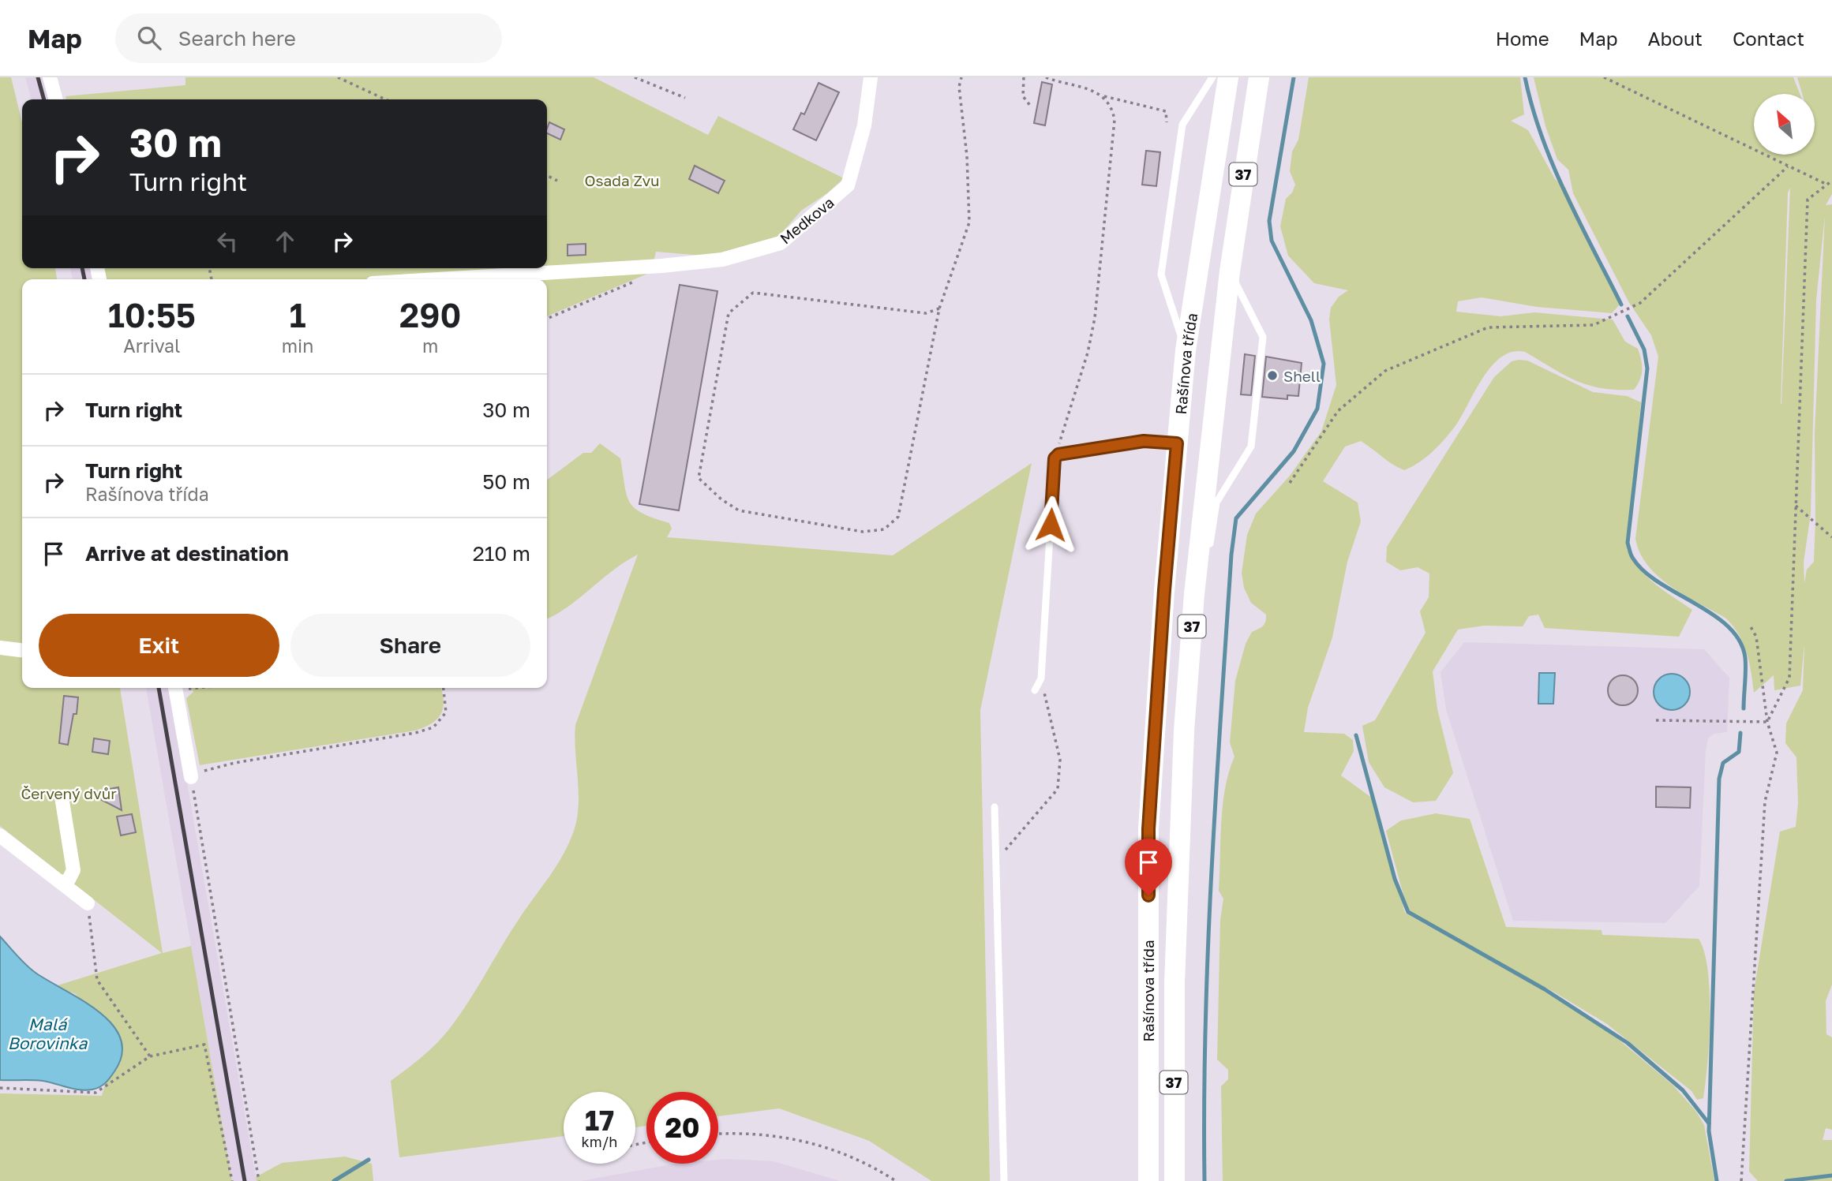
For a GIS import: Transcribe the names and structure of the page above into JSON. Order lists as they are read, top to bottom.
{
  "streets": {
    "main road": ["37", "Rašínova třída"],
    "street": ["Medkova"]
  },
  "water": ["Malá Borovinka"],
  "parks": ["Osada Zvu", "Červený dvůr"],
  "places": ["Shell"],
  "north": "top left",
  "page": {
    "header": "Map",
    "search": "Search here",
    "nav": [
      "Home",
      "Map",
      "About",
      "Contact"
    ],
    "turn": ["30 m", "Turn right"],
    "eta": [
      "10:55",
      "Arrival",
      "1",
      "min",
      "290",
      "m"
    ],
    "list": [
      {
        "name": "Turn right",
        "value": "30 m"
      },
      {
        "name": "Turn right",
        "note": "Rašínova třída",
        "value": "50 m"
      },
      {
        "name": "Arrive at destination",
        "value": "210 m"
      }
    ],
    "buttons": ["Exit", "Share"],
    "speed": "17 km/h",
    "limit": "20"
  }
}
